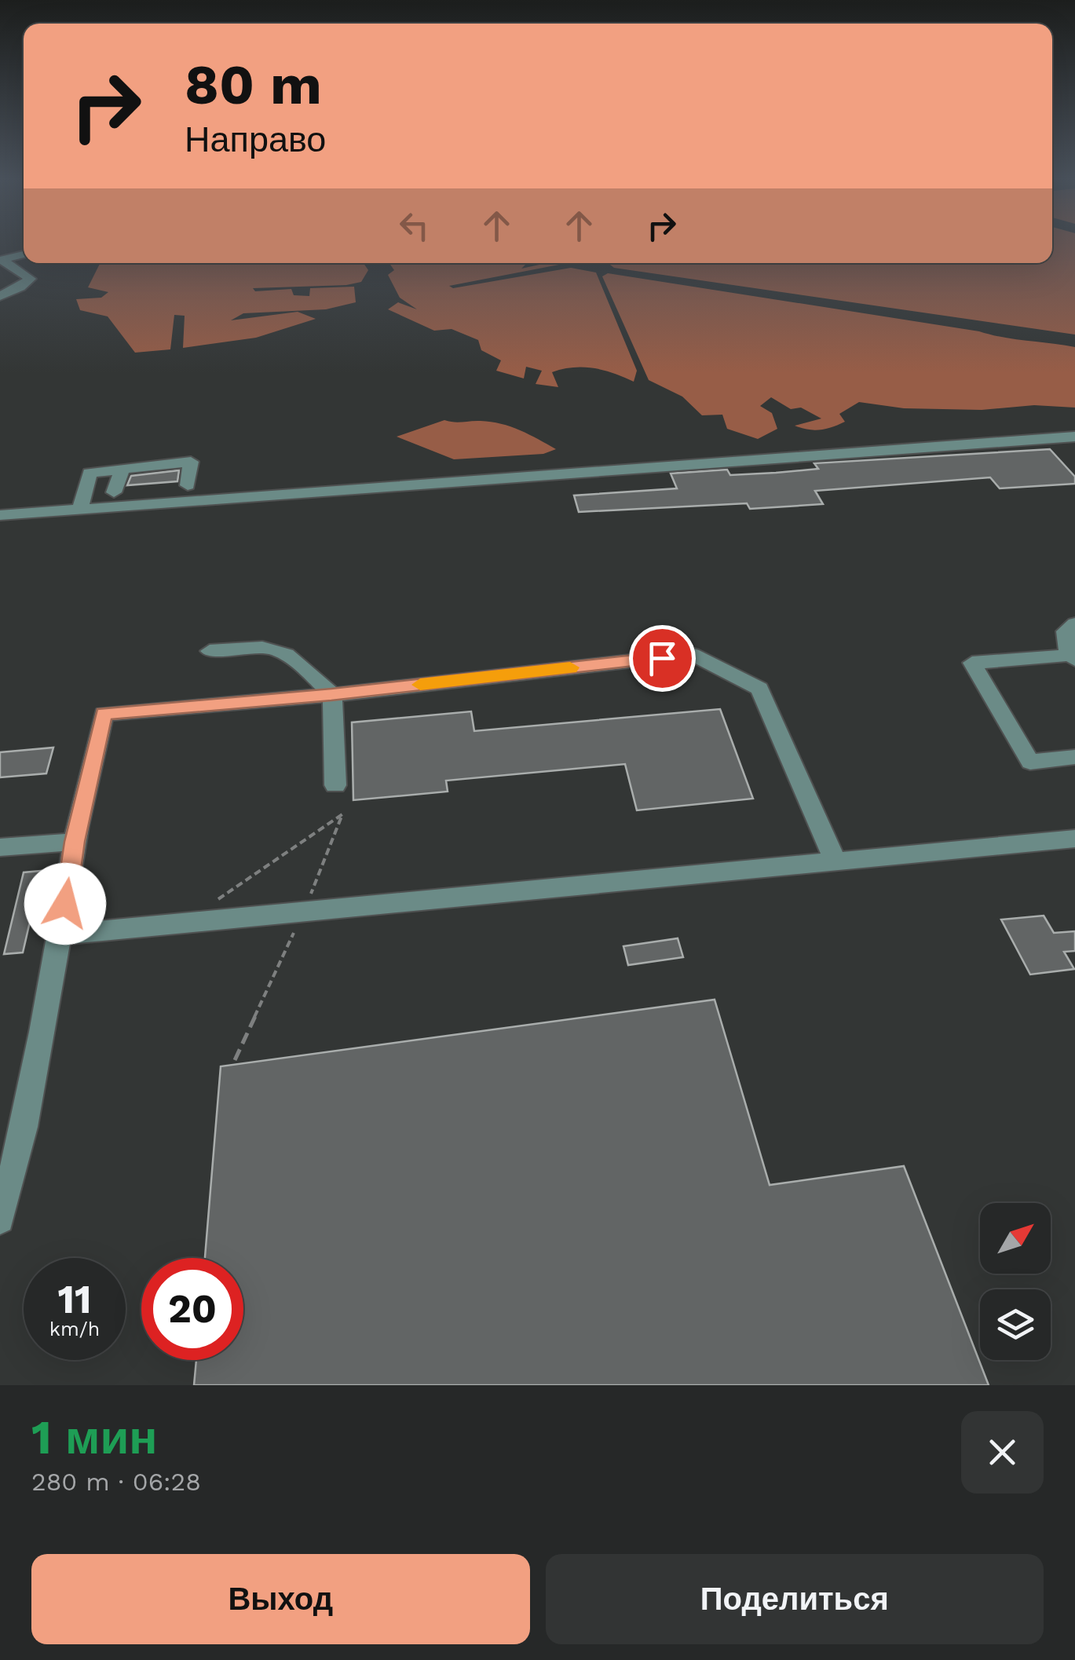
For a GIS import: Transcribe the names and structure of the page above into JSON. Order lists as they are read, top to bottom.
{
  "north": "top right",
  "page": {
    "turn": ["80 m", "Направо"],
    "speed": "11 km/h",
    "limit": "20",
    "heading": ["1 мин", "280 m · 06:28"],
    "buttons": ["Выход", "Поделиться"]
  }
}
